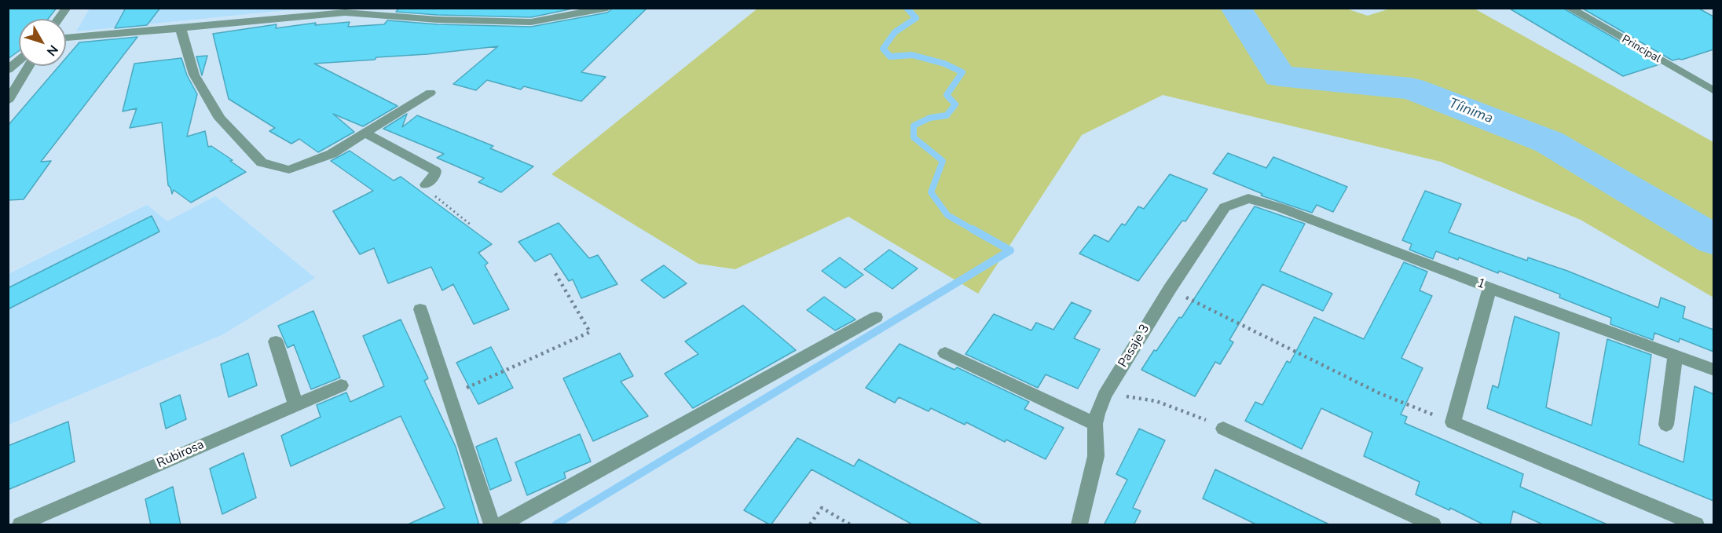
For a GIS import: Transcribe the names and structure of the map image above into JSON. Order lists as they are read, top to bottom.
{
  "streets": {
    "street": [
      "Principal",
      "1",
      "Pasaje 3",
      "Rubirosa"
    ]
  },
  "crossings": [
    ["1", "Pasaje 3"]
  ],
  "water": ["Tíinima"],
  "north": "bottom right"
}
